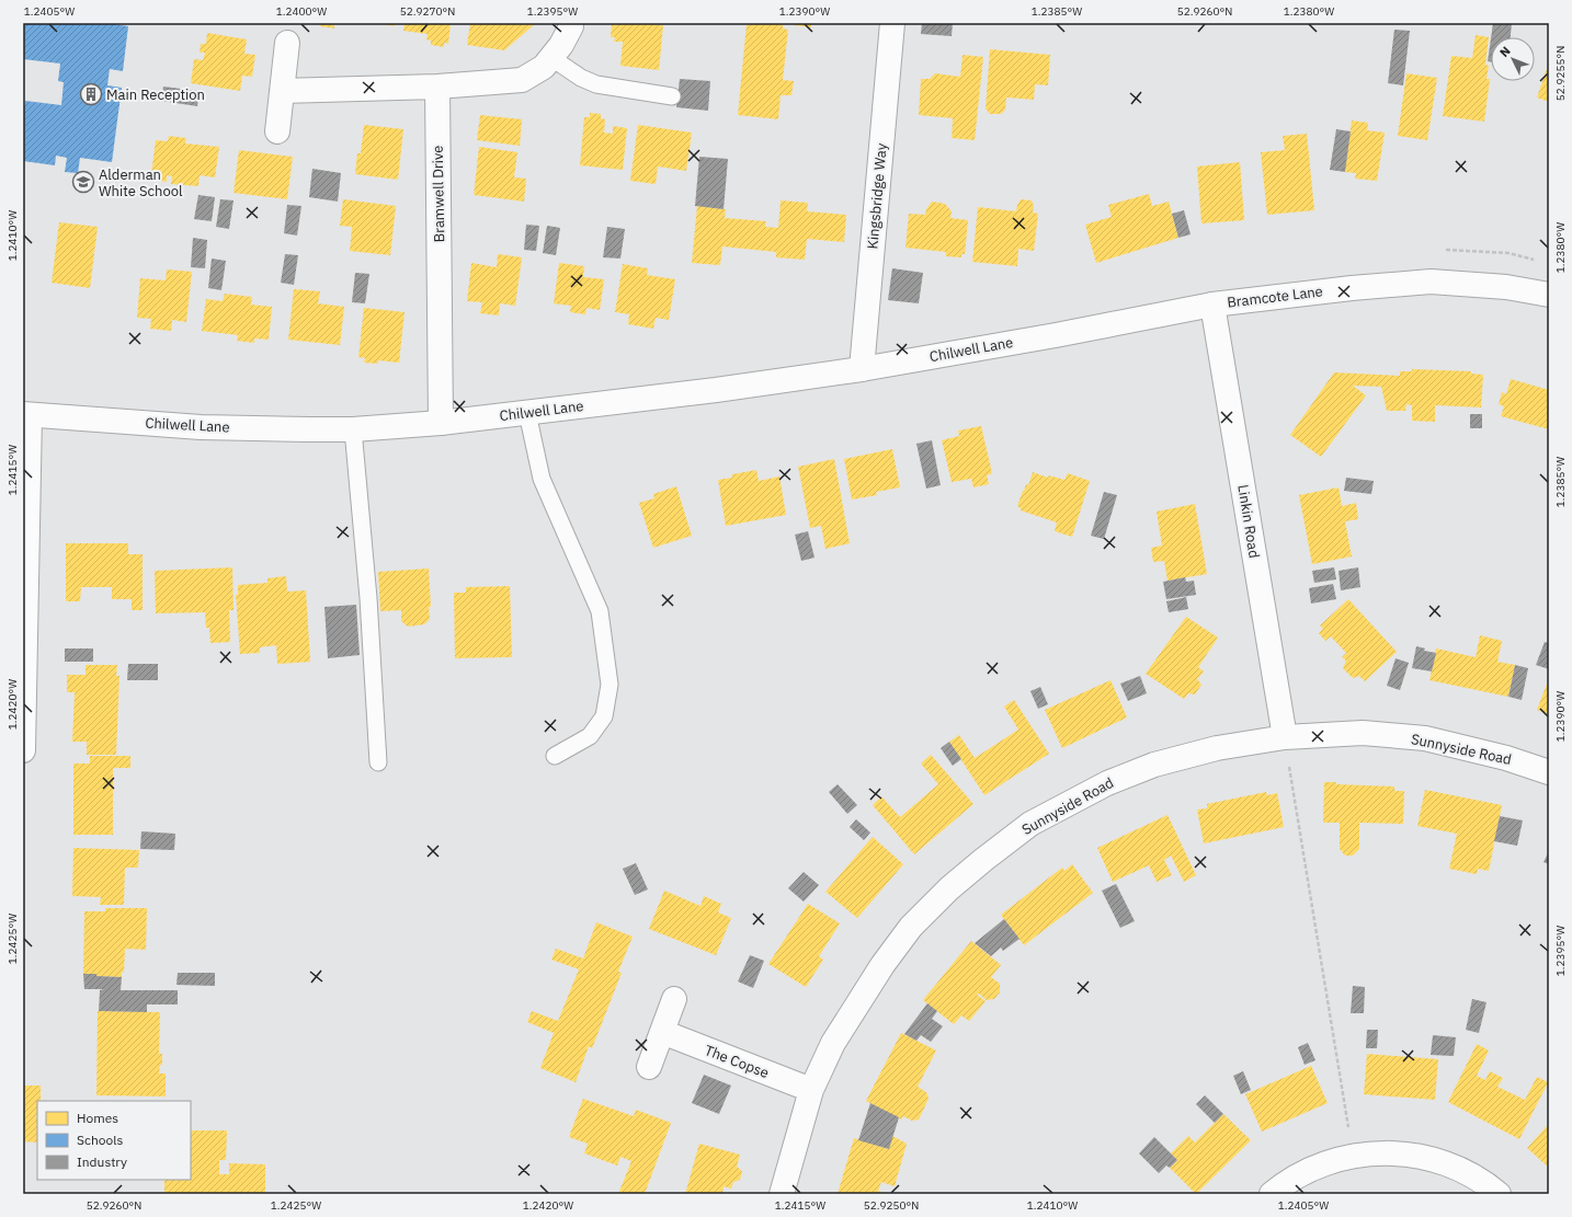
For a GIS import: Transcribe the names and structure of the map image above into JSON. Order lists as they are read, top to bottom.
{
  "streets": {
    "street": [
      "Bramwell Drive",
      "Kingsbridge Way",
      "Bramcote Lane",
      "Chilwell Lane",
      "Linkin Road",
      "Sunnyside Road",
      "The Copse"
    ]
  },
  "crossings": [
    ["Bramwell Drive", "Chilwell Lane"],
    ["Kingsbridge Way", "Chilwell Lane"],
    ["Bramcote Lane", "Chilwell Lane"],
    ["Bramcote Lane", "Linkin Road"],
    ["Linkin Road", "Sunnyside Road"],
    ["Sunnyside Road", "The Copse"]
  ],
  "places": {
    "building": ["Main Reception"],
    "school or university": ["Alderman White School"]
  },
  "legend": ["Homes", "Schools", "Industry"],
  "north": "top left",
  "coordinates": [
    "1.2405°W",
    "1.2400°W",
    "52.9270°N",
    "1.2395°W",
    "1.2390°W",
    "1.2385°W",
    "52.9260°N",
    "1.2380°W",
    "52.9255°N",
    "1.2410°W",
    "1.2415°W",
    "1.2420°W",
    "1.2425°W",
    "52.9250°N"
  ]
}
